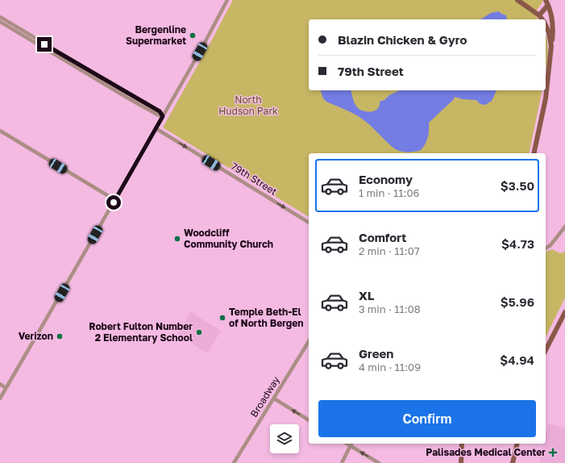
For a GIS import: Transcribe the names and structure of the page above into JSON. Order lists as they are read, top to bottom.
{
  "streets": {
    "street": ["79th Street", "Broadway"]
  },
  "one_way": ["79th Street"],
  "parks": ["North Hudson Park"],
  "places": {
    "other": [
      "Bergenline Supermarket",
      "Woodcliff Community Church",
      "Temple Beth-El of North Bergen",
      "Robert Fulton Number 2 Elementary School",
      "Verizon"
    ],
    "health": ["Palisades Medical Center"]
  },
  "page": {
    "banner": ["Blazin Chicken & Gyro", "79th Street"],
    "list": [
      {
        "name": "Economy",
        "note": "1 min · 11:06",
        "value": "$3.50"
      },
      {
        "name": "Comfort",
        "note": "2 min · 11:07",
        "value": "$4.73"
      },
      {
        "name": "XL",
        "note": "3 min · 11:08",
        "value": "$5.96"
      },
      {
        "name": "Green",
        "note": "4 min · 11:09",
        "value": "$4.94"
      }
    ],
    "buttons": "Confirm"
  }
}
